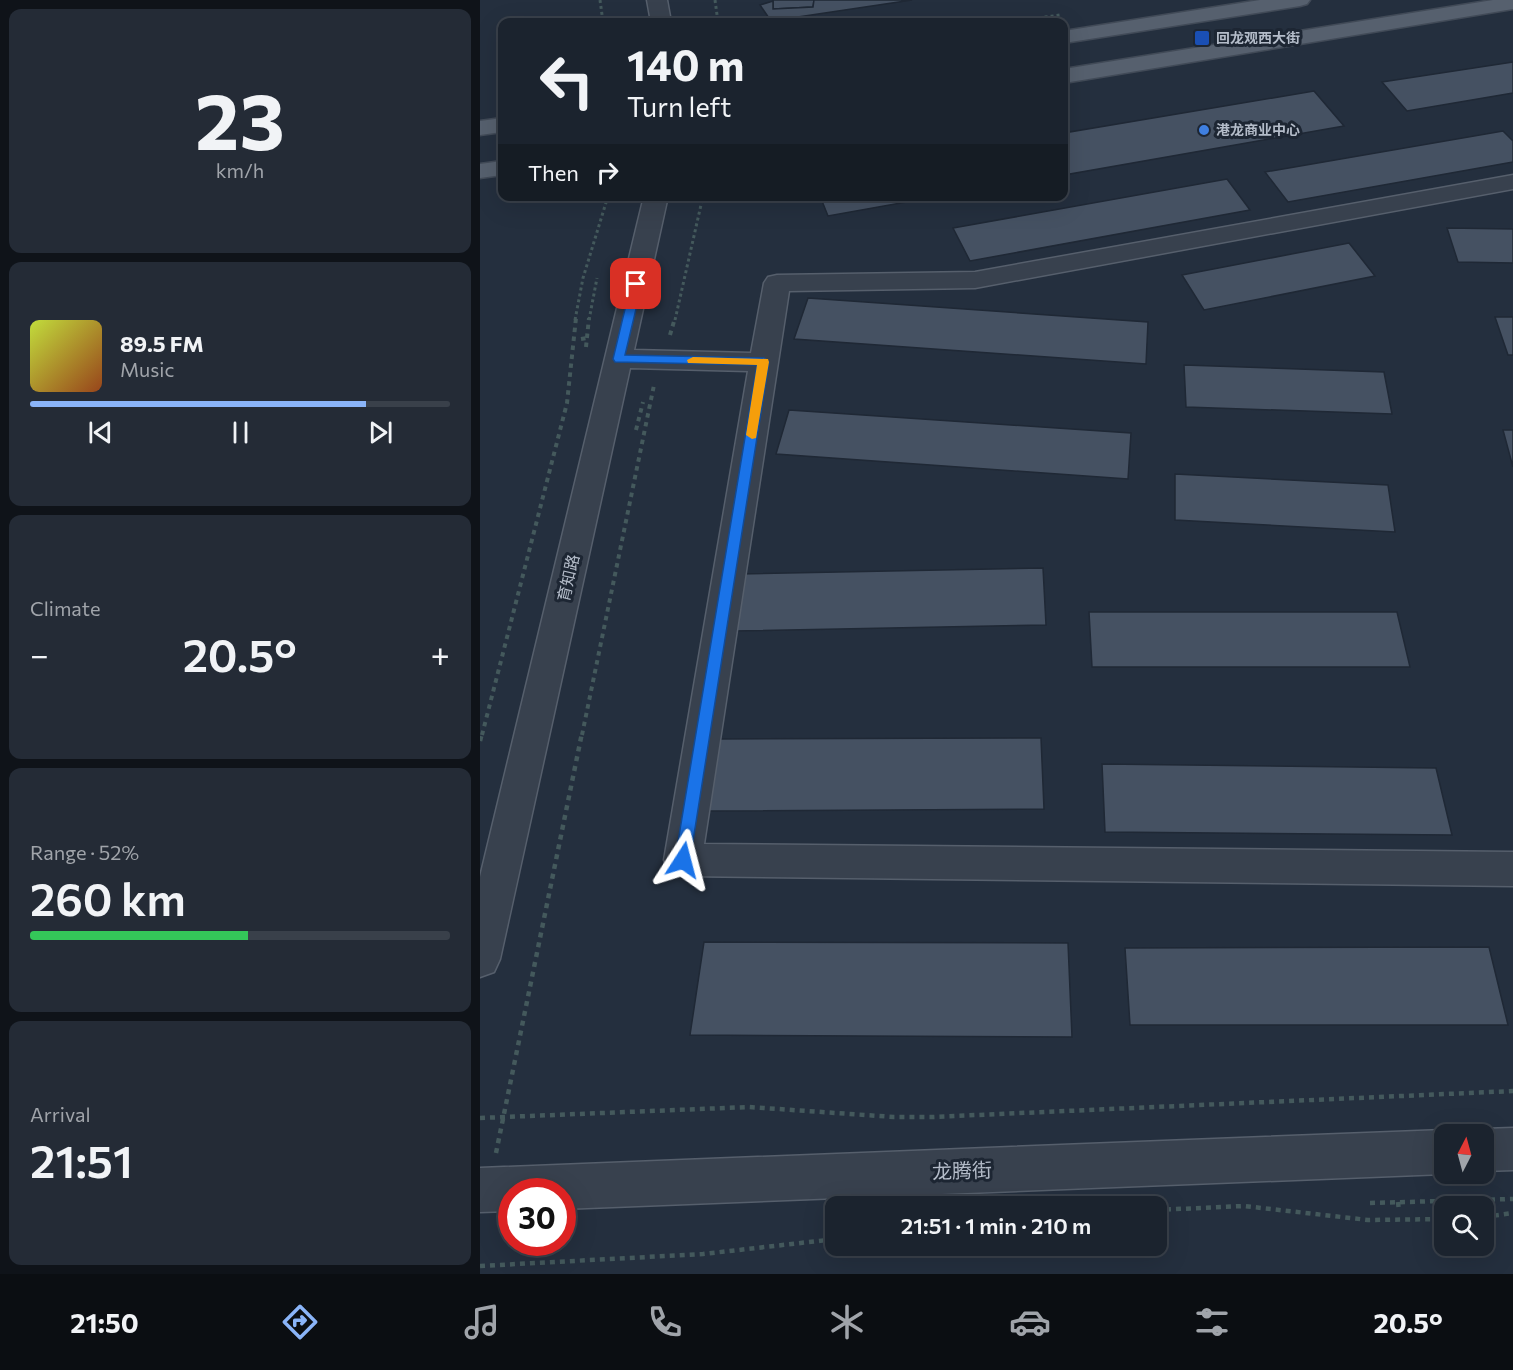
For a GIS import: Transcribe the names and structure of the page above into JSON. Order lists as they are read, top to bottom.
{
  "streets": {
    "street": ["育知路", "龙腾街"]
  },
  "places": {
    "transit": ["回龙观西大街"],
    "other": ["港龙商业中心"]
  },
  "north": "top",
  "page": {
    "tile": [
      ["23", "km/h"],
      "Climate",
      ["Range · 52%", "260 km"],
      ["Arrival", "21:51"]
    ],
    "turn": ["140 m", "Turn left"],
    "then": "Then",
    "song": ["89.5 FM", "Music"],
    "heat": ["−", "20.5°", "+"],
    "limit": "30",
    "trip": "21:51 · 1 min · 210 m",
    "tabs": ["21:50", "20.5°"]
  }
}
